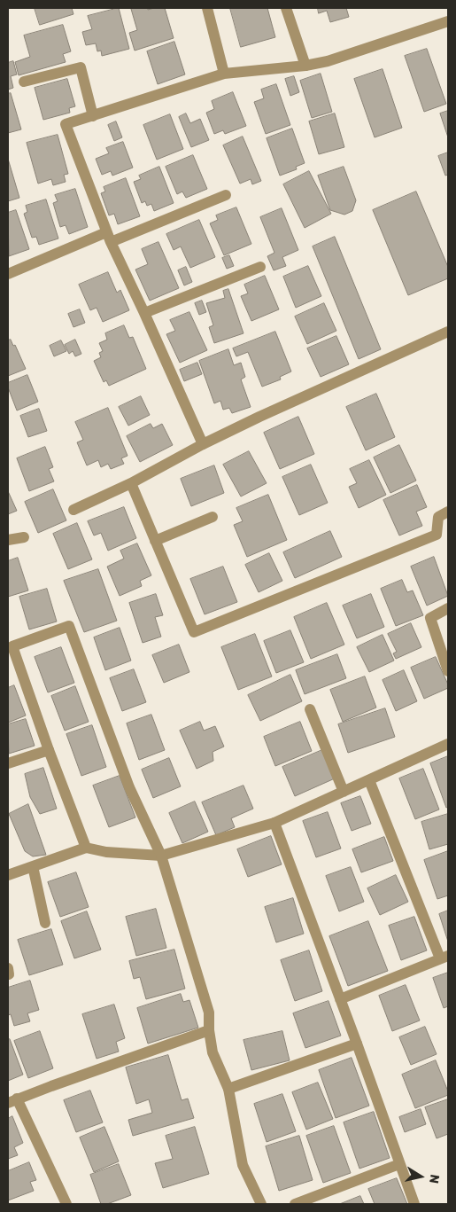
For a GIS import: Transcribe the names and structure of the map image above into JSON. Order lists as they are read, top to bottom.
{
  "north": "right"
}
